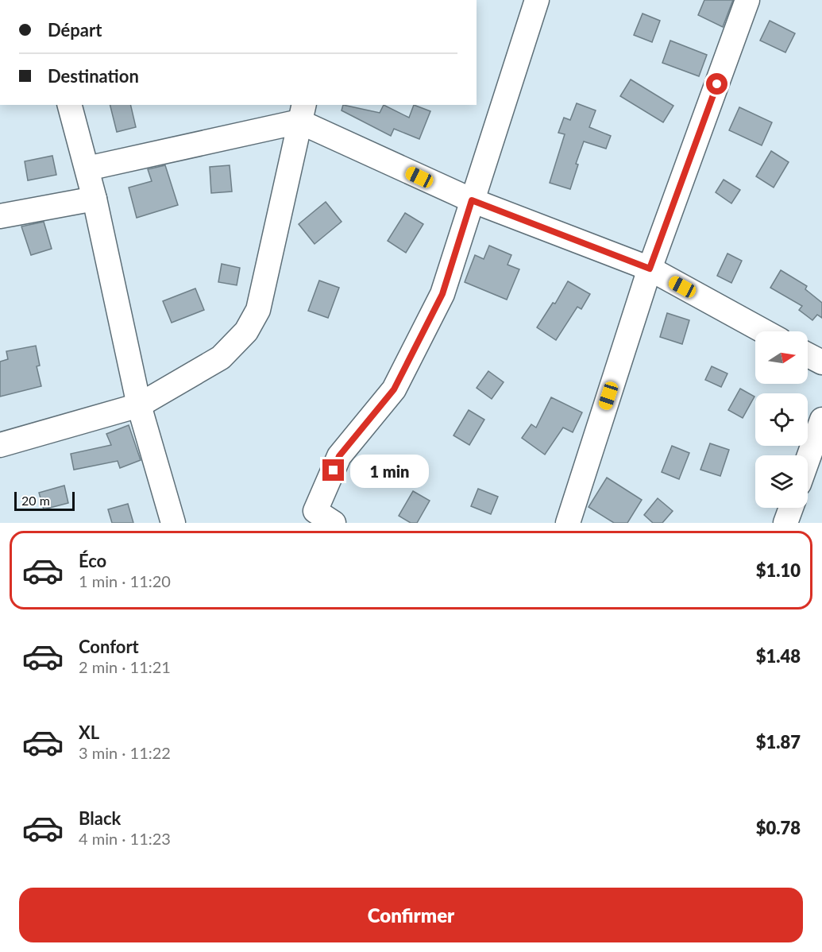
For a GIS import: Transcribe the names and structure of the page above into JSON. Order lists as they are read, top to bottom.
{
  "scale_bar": "20 m",
  "north": "right",
  "page": {
    "banner": ["Départ", "Destination"],
    "bubble": "1 min",
    "scale": "20 m",
    "list": [
      {
        "name": "Éco",
        "note": "1 min · 11:20",
        "value": "$1.10"
      },
      {
        "name": "Confort",
        "note": "2 min · 11:21",
        "value": "$1.48"
      },
      {
        "name": "XL",
        "note": "3 min · 11:22",
        "value": "$1.87"
      },
      {
        "name": "Black",
        "note": "4 min · 11:23",
        "value": "$0.78"
      }
    ],
    "buttons": "Confirmer"
  }
}
